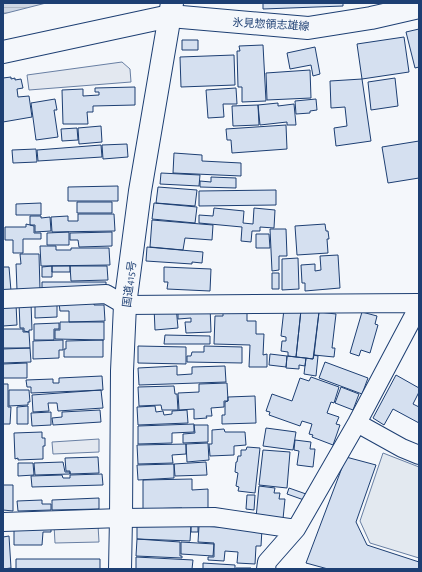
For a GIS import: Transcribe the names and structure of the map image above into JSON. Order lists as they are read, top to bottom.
{
  "streets": {
    "main road": ["氷見惣領志雄線", "国道415号"]
  },
  "crossings": [
    ["氷見惣領志雄線", "国道415号"]
  ]
}
